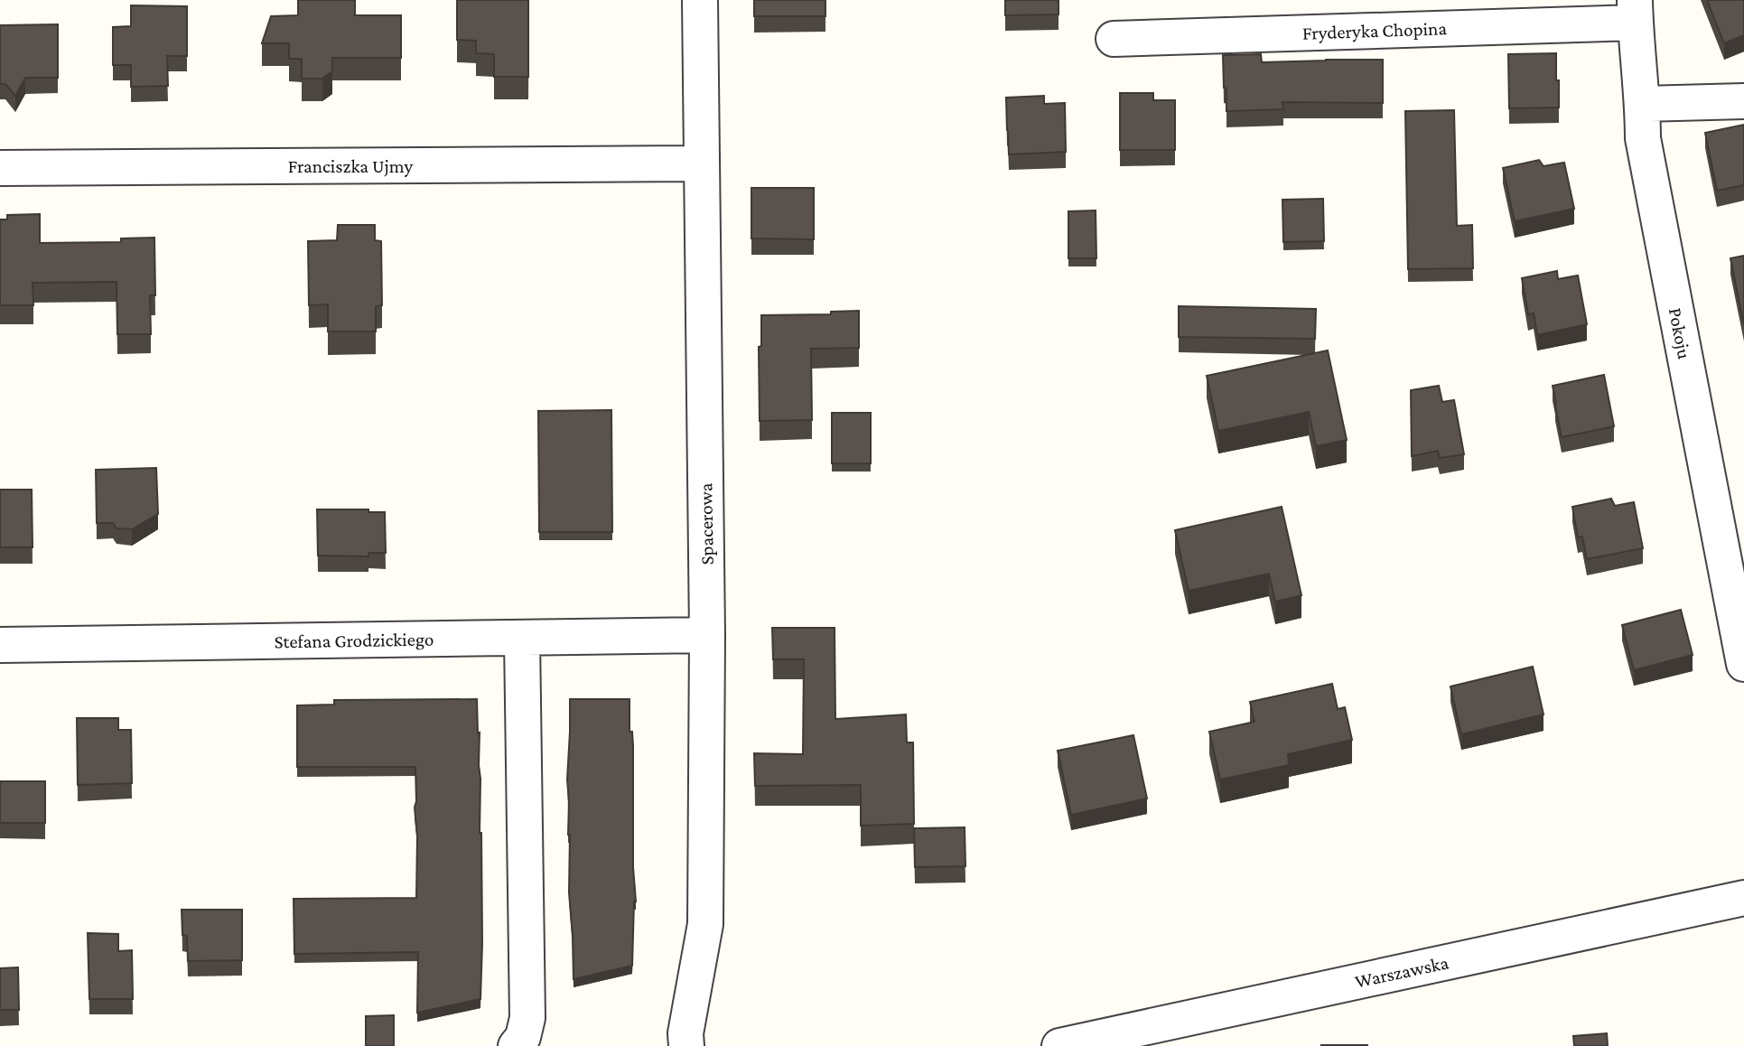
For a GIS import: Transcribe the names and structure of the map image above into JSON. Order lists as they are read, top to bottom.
{
  "streets": {
    "street": [
      "Fryderyka Chopina",
      "Franciszka Ujmy",
      "Pokoju",
      "Spacerowa",
      "Stefana Grodzickiego",
      "Warszawska"
    ]
  },
  "crossings": [
    ["Fryderyka Chopina", "Pokoju"],
    ["Franciszka Ujmy", "Spacerowa"],
    ["Spacerowa", "Stefana Grodzickiego"]
  ]
}
